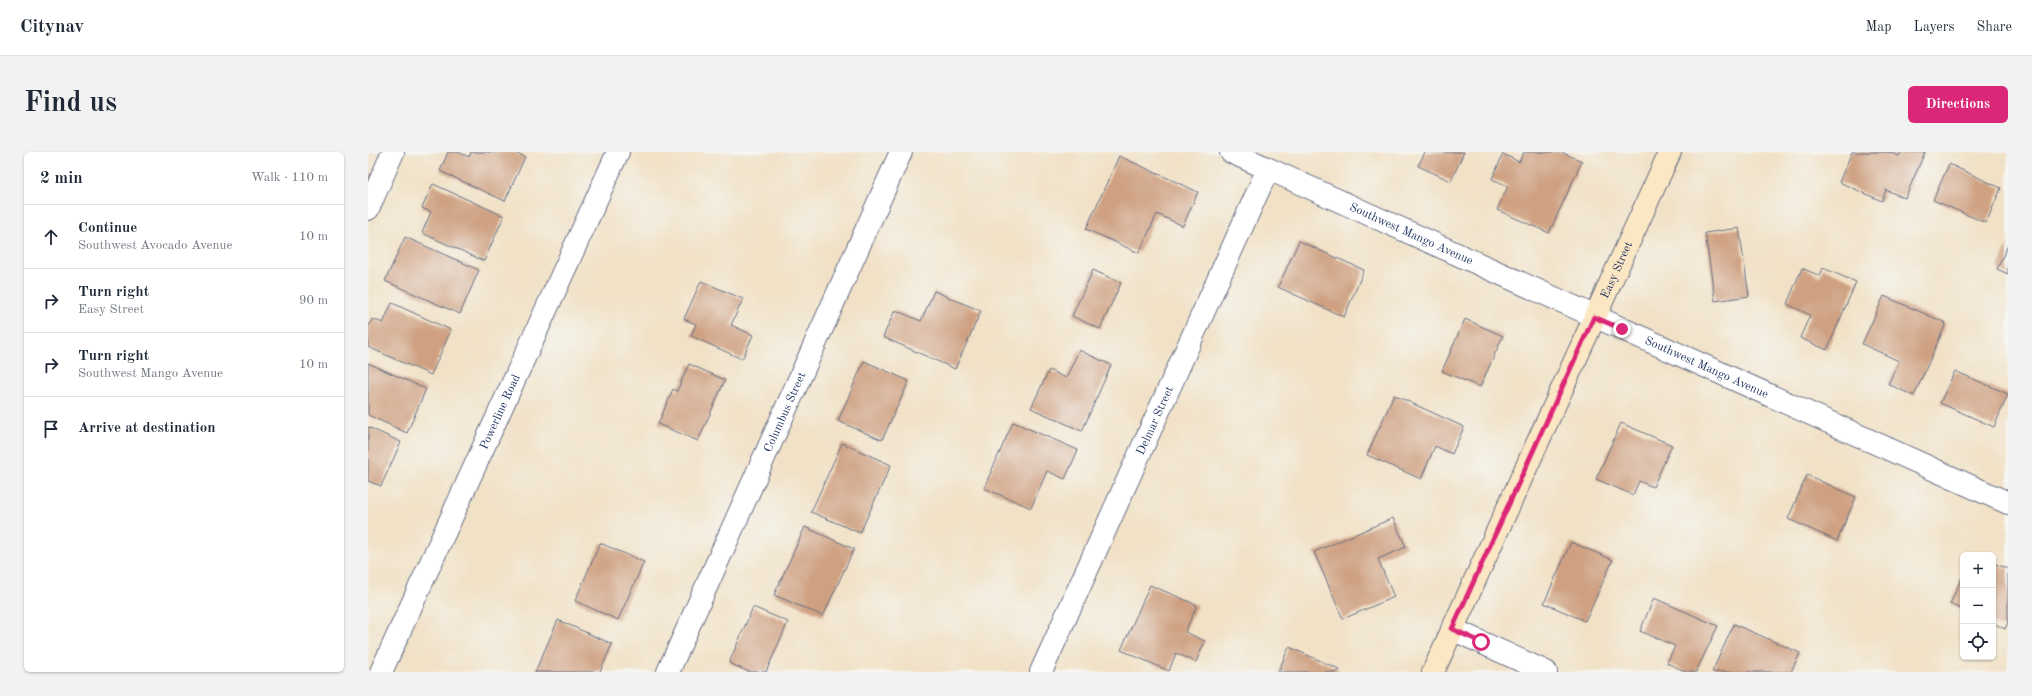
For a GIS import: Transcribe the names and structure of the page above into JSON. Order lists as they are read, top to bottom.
{
  "streets": {
    "street": [
      "Southwest Mango Avenue",
      "Easy Street",
      "Powerline Road",
      "Columbus Street",
      "Delmar Street"
    ]
  },
  "crossings": [
    ["Southwest Mango Avenue", "Easy Street"],
    ["Southwest Mango Avenue", "Delmar Street"]
  ],
  "page": {
    "header": "Citynav",
    "nav": ["Map", "Layers", "Share"],
    "buttons": "Directions",
    "title": "Find us",
    "heading": ["2 min", "Walk · 110 m"],
    "list": [
      ["Continue", "Southwest Avocado Avenue", "10 m"],
      ["Turn right", "Easy Street", "90 m"],
      ["Turn right", "Southwest Mango Avenue", "10 m"],
      "Arrive at destination"
    ],
    "map_buttons": ["+", "−"]
  }
}
